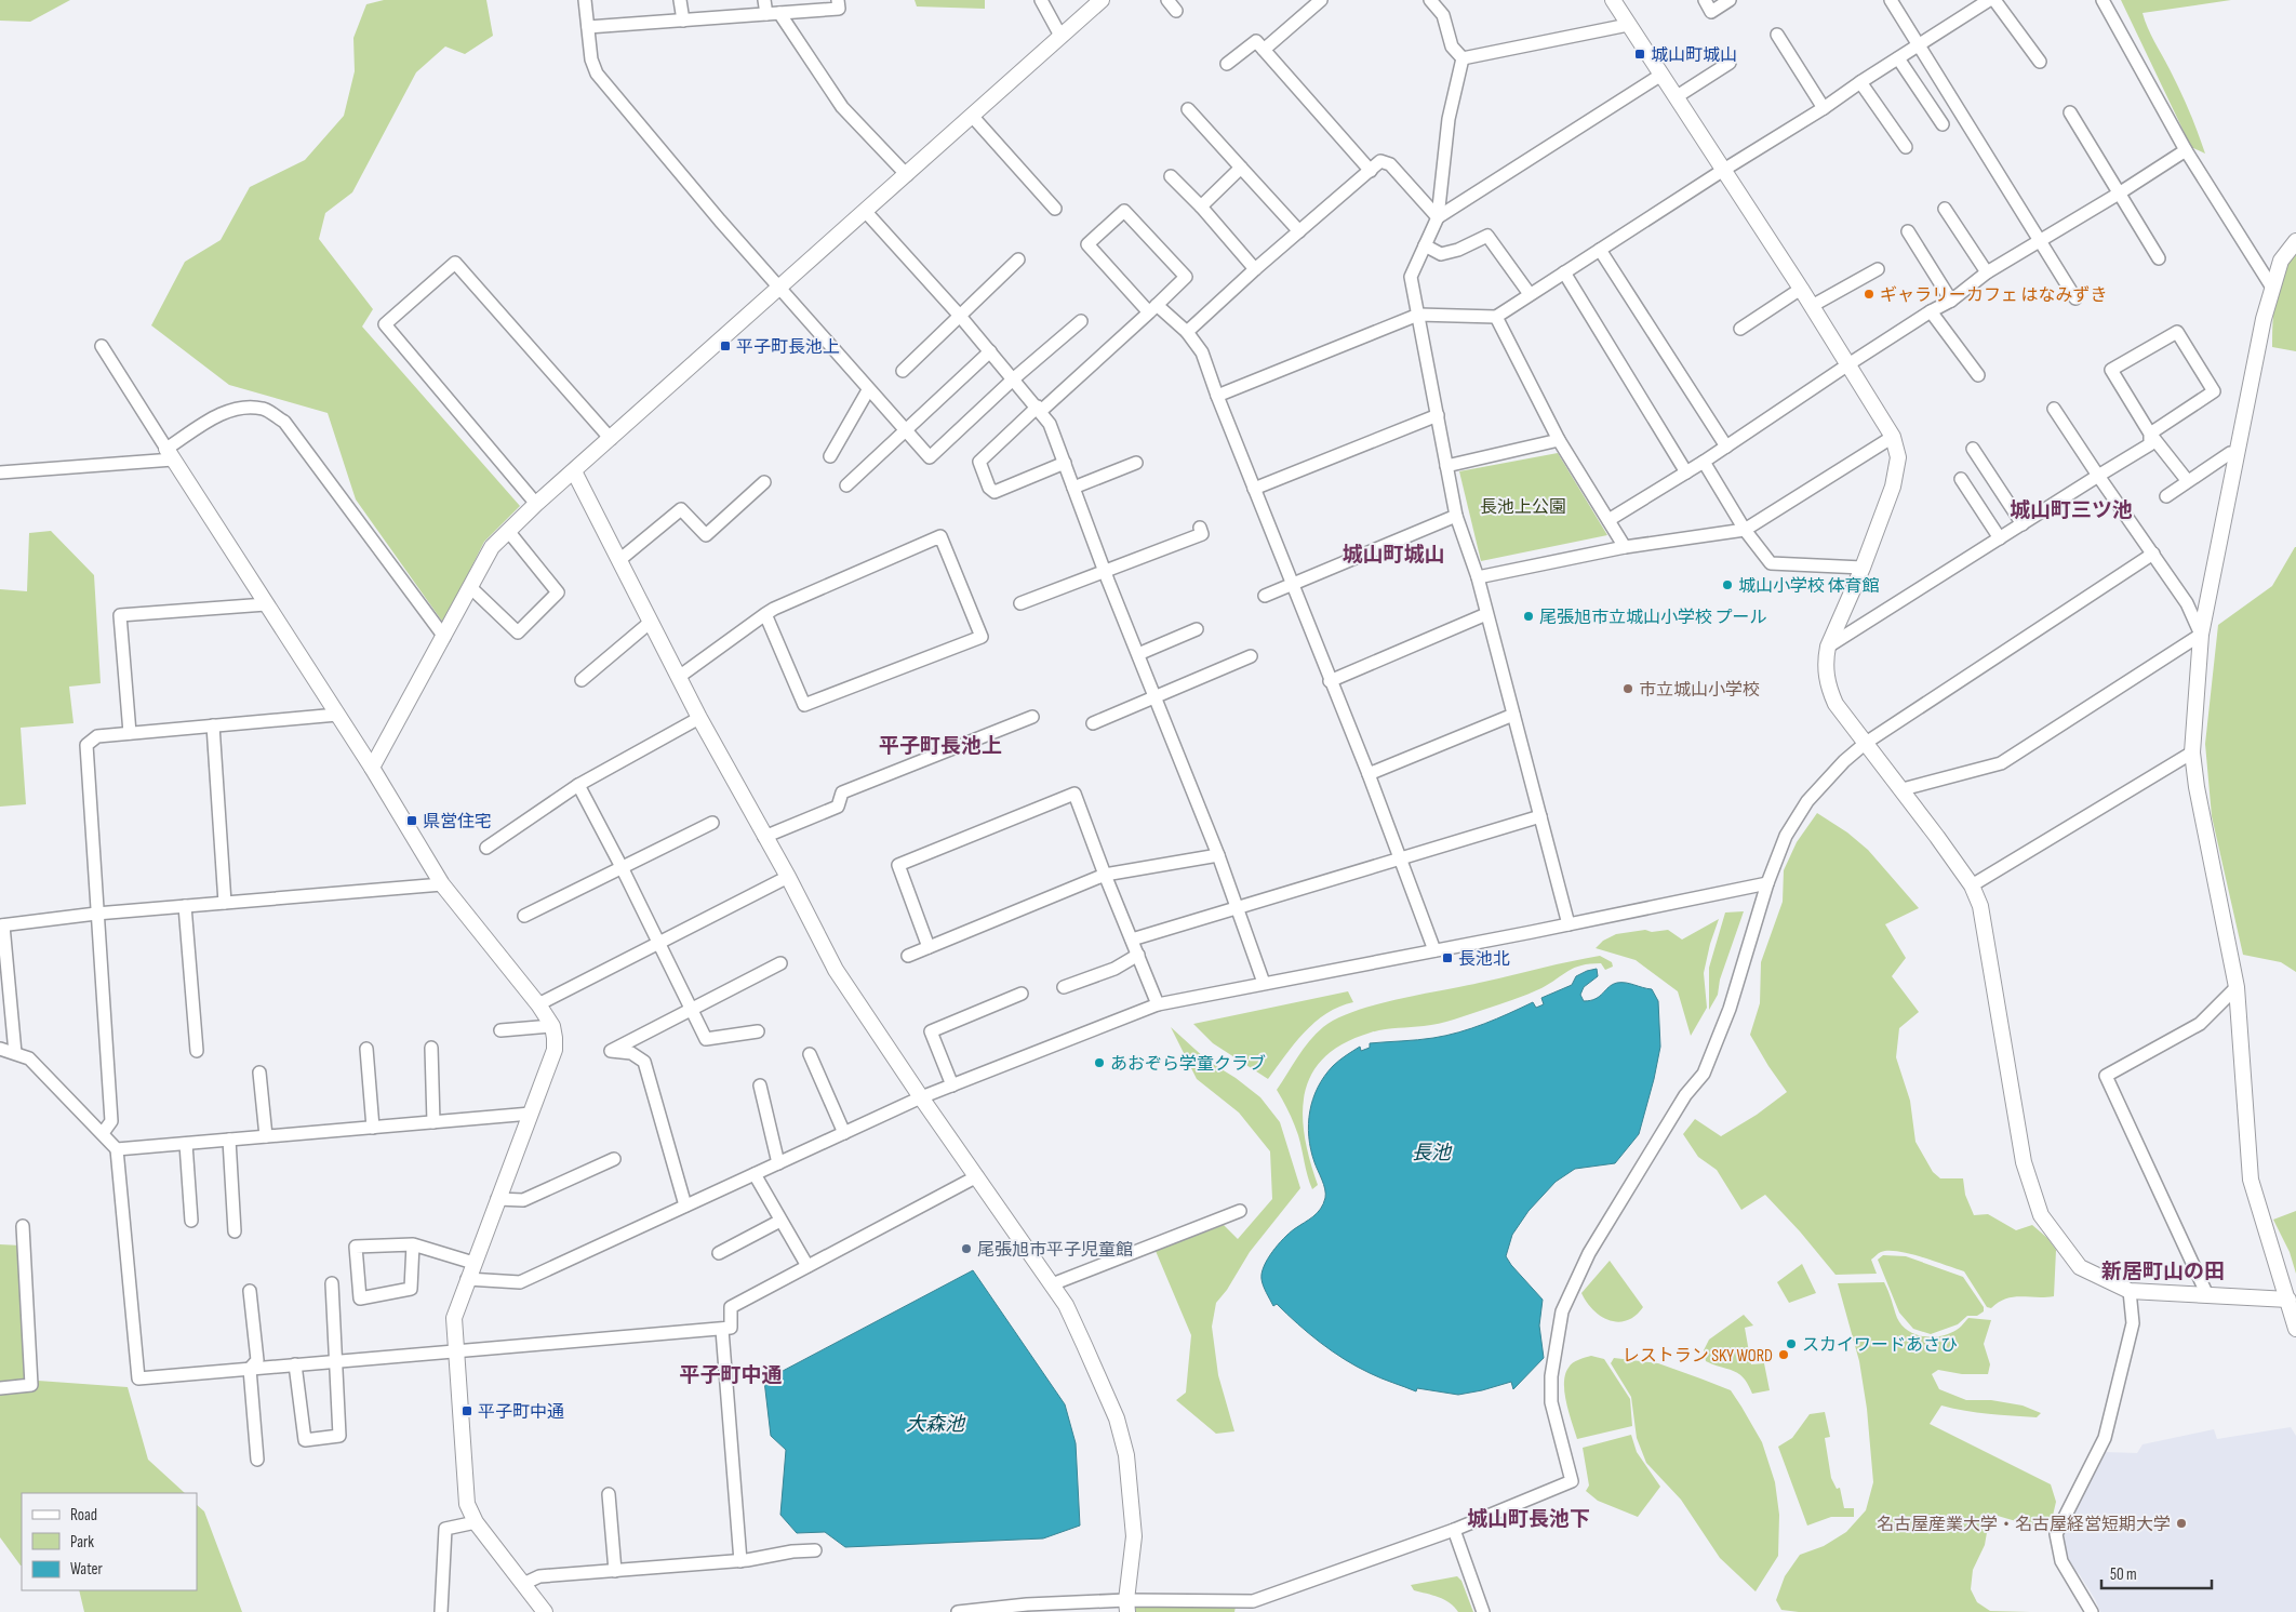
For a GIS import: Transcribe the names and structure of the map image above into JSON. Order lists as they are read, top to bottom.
{
  "districts": [
    "城山町三ツ池",
    "城山町城山",
    "平子町長池上",
    "新居町山の田",
    "平子町中通",
    "城山町長池下"
  ],
  "water": ["長池", "大森池"],
  "parks": ["長池上公園"],
  "places": {
    "transit": [
      "城山町城山",
      "平子町長池上",
      "県営住宅",
      "長池北",
      "平子町中通"
    ],
    "other": [
      "ギャラリーカフェ はなみずき",
      "城山小学校 体育館",
      "尾張旭市立城山小学校 プール",
      "市立城山小学校",
      "あおぞら学童クラブ",
      "尾張旭市平子児童館",
      "スカイワードあさひ",
      "レストラン SKY WORD",
      "名古屋産業大学・名古屋経営短期大学"
    ]
  },
  "legend": ["Road", "Park", "Water"],
  "scale_bar": "50 m"
}
